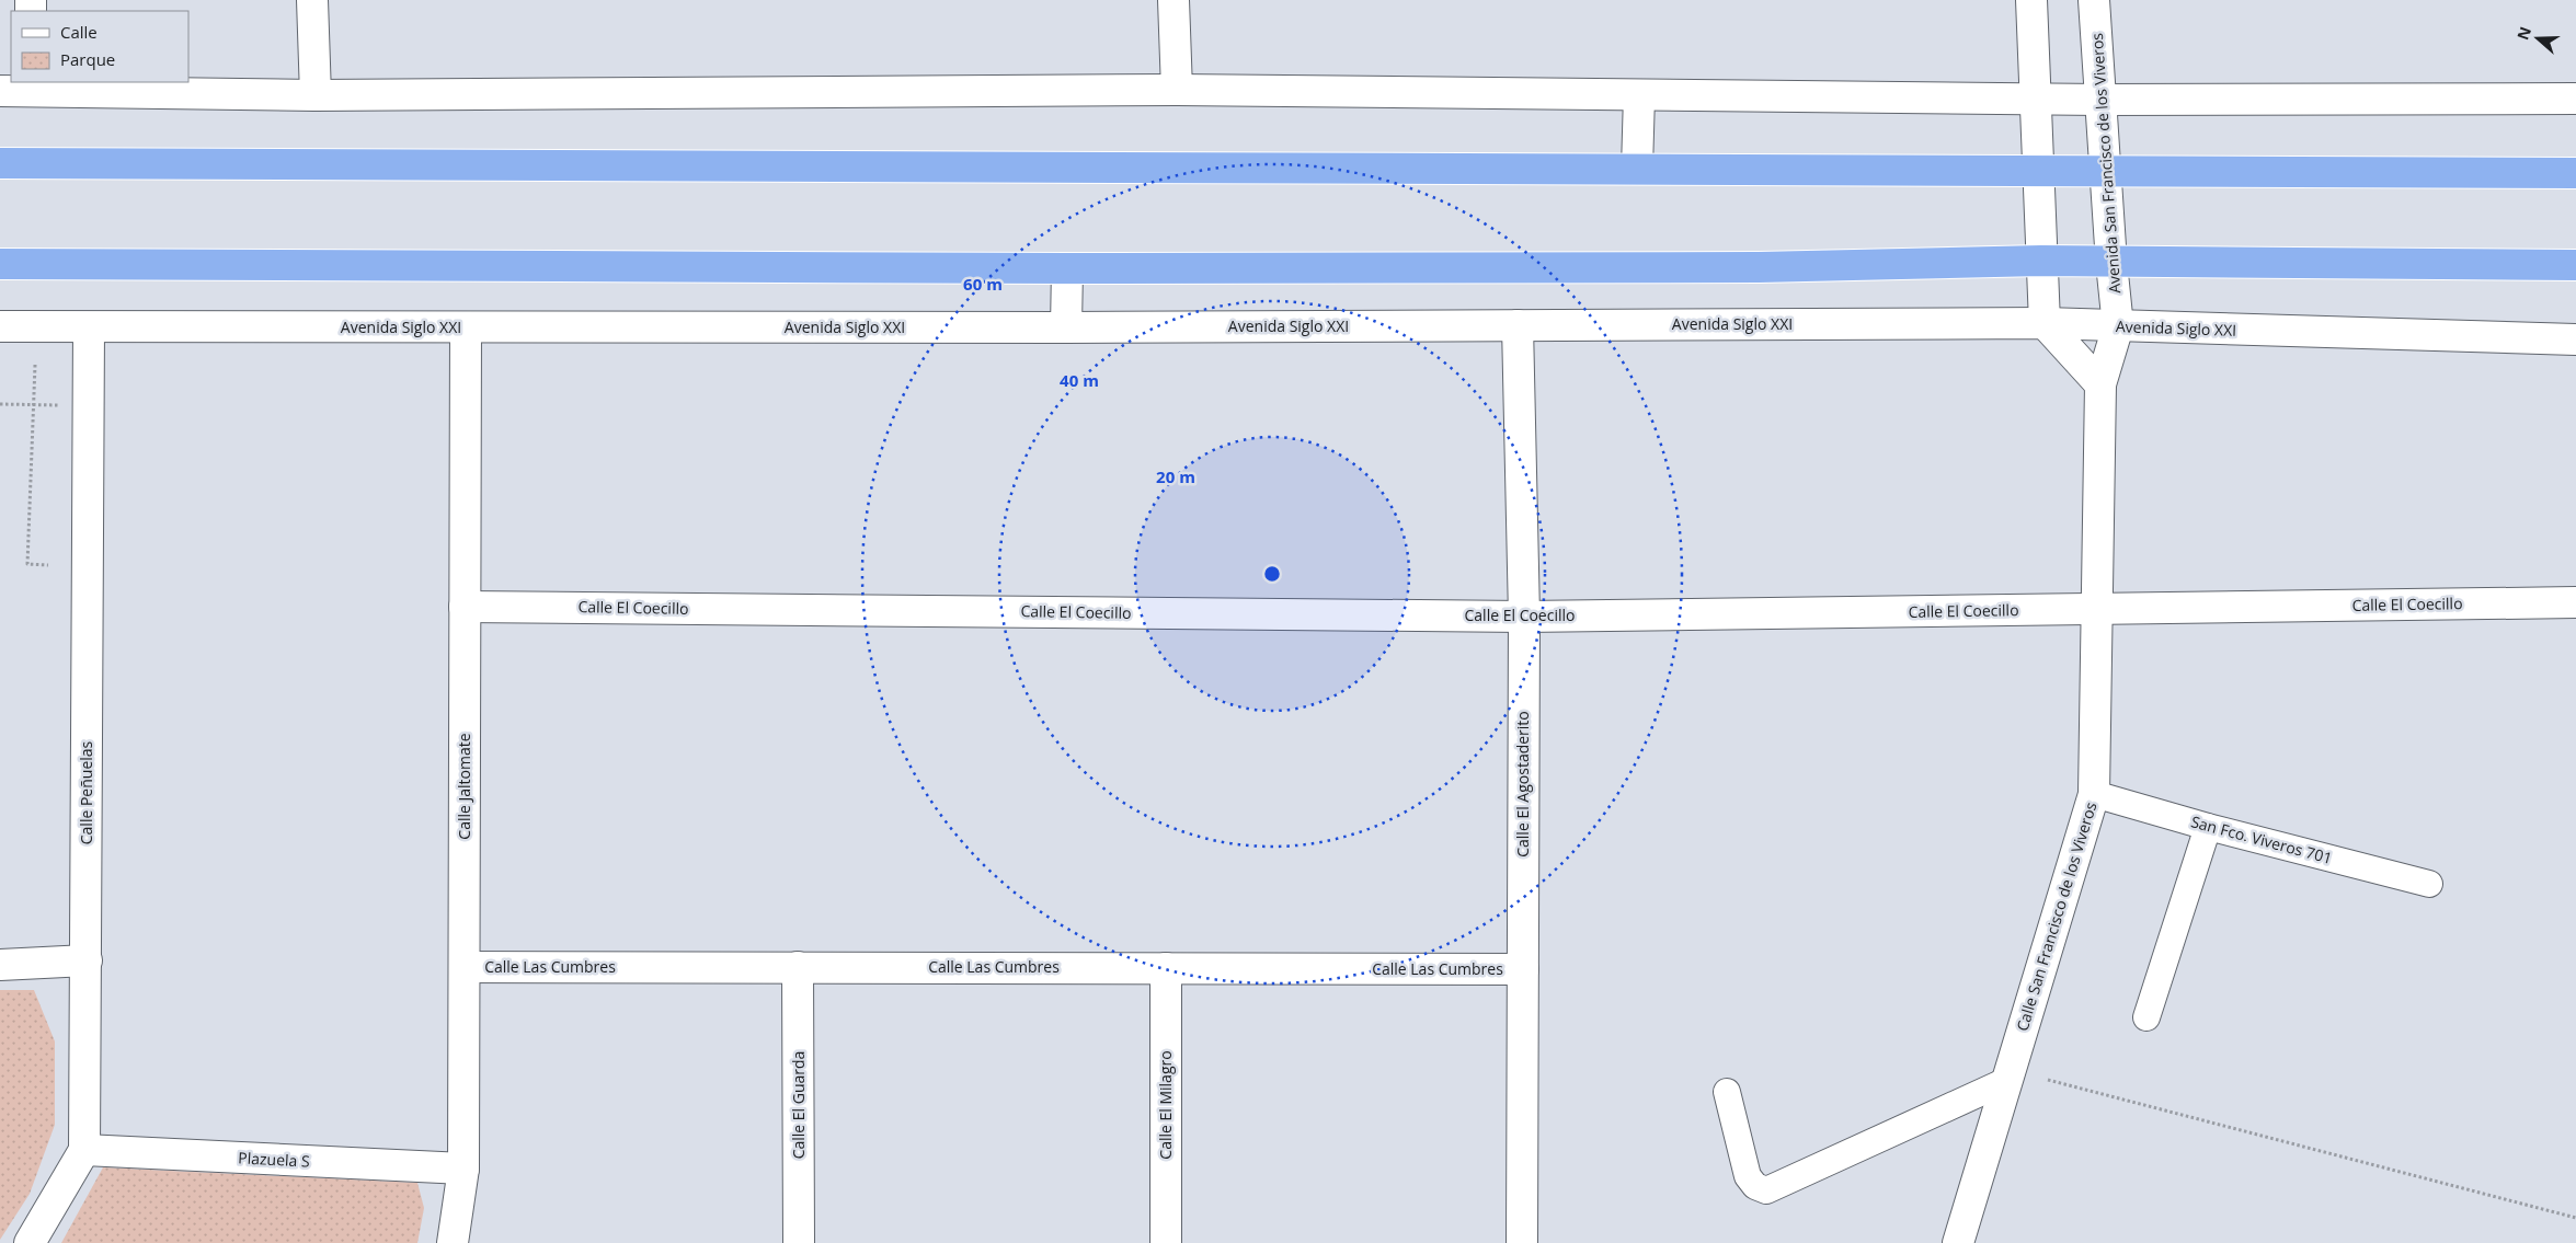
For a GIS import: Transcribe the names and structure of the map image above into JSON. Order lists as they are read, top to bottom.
{
  "streets": {
    "street": [
      "Avenida San Francisco de los Viveros",
      "Avenida Siglo XXI",
      "Calle El Coecillo",
      "Calle El Agostaderito",
      "Calle Jaltomate",
      "Calle Peñuelas",
      "Calle San Francisco de los Viveros",
      "Calle Las Cumbres",
      "Calle El Guarda",
      "Calle El Milagro",
      "Plazuela S"
    ],
    "lane": ["San Fco. Viveros 701"]
  },
  "crossings": [
    ["Avenida San Francisco de los Viveros", "Avenida Siglo XXI"],
    ["Avenida San Francisco de los Viveros", "Calle San Francisco de los Viveros"],
    ["Avenida Siglo XXI", "Calle El Agostaderito"],
    ["Avenida Siglo XXI", "Calle Jaltomate"],
    ["Avenida Siglo XXI", "Calle Peñuelas"],
    ["Avenida Siglo XXI", "Calle San Francisco de los Viveros"],
    ["Calle El Coecillo", "Calle El Agostaderito"],
    ["Calle El Coecillo", "Calle Jaltomate"],
    ["Calle El Coecillo", "Calle San Francisco de los Viveros"],
    ["Calle El Agostaderito", "Calle Las Cumbres"],
    ["Calle Jaltomate", "Calle Las Cumbres"],
    ["Calle Jaltomate", "Plazuela S"],
    ["Calle Peñuelas", "Plazuela S"],
    ["San Fco. Viveros 701", "Calle San Francisco de los Viveros"],
    ["Calle Las Cumbres", "Calle El Guarda"],
    ["Calle Las Cumbres", "Calle El Milagro"]
  ],
  "legend": ["Calle", "Parque"],
  "north": "left",
  "rings": ["60 m", "40 m", "20 m"]
}
